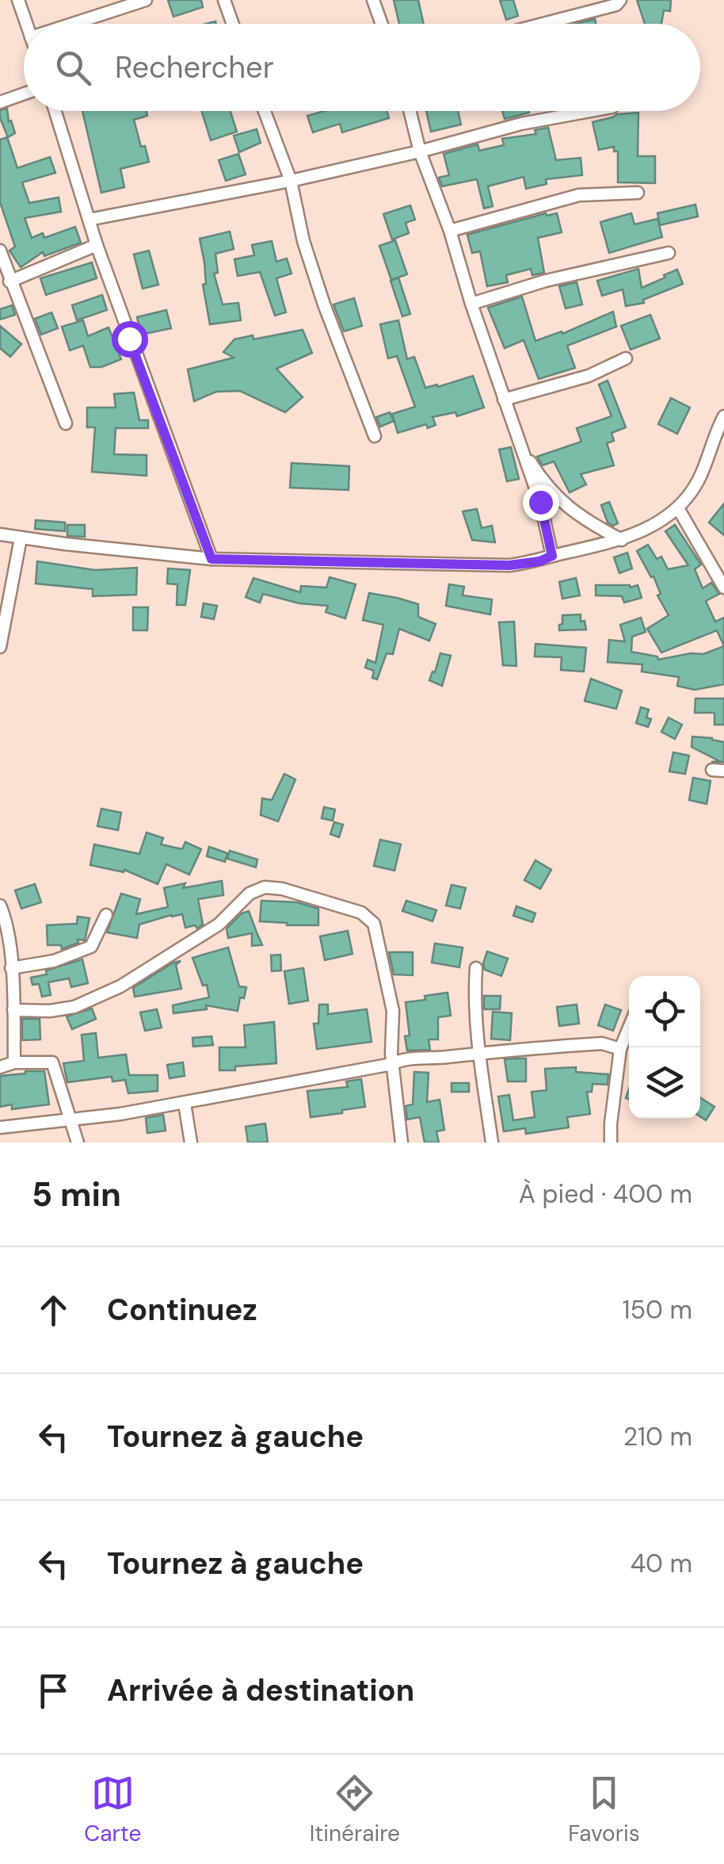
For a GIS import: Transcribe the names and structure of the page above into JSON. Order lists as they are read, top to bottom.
{
  "page": {
    "search": "Rechercher",
    "heading": ["5 min", "À pied · 400 m"],
    "list": [
      ["Continuez", "150 m"],
      ["Tournez à gauche", "210 m"],
      ["Tournez à gauche", "40 m"],
      "Arrivée à destination"
    ],
    "nav": ["Carte", "Itinéraire", "Favoris"]
  }
}
